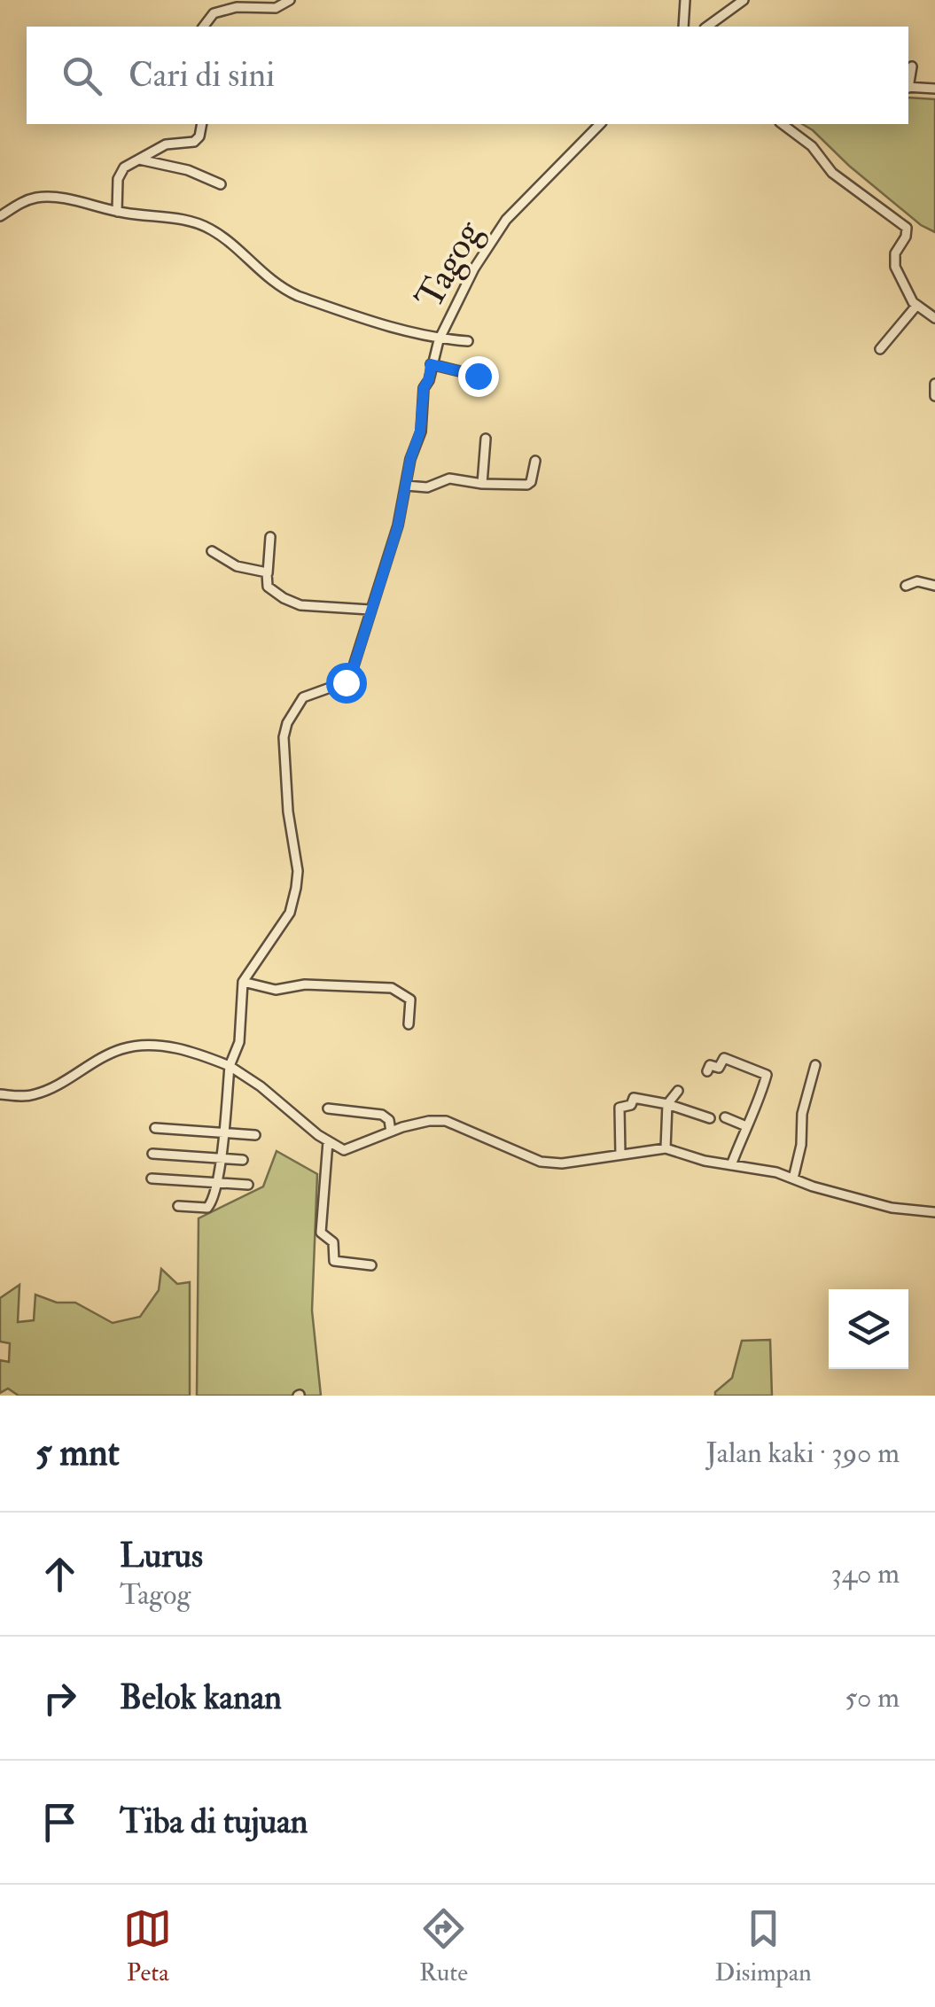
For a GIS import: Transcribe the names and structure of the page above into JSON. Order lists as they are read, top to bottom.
{
  "streets": {
    "street": ["Tagog"]
  },
  "page": {
    "search": "Cari di sini",
    "heading": ["5 mnt", "Jalan kaki · 390 m"],
    "list": [
      ["Lurus", "Tagog", "340 m"],
      ["Belok kanan", "50 m"],
      "Tiba di tujuan"
    ],
    "nav": ["Peta", "Rute", "Disimpan"]
  }
}
